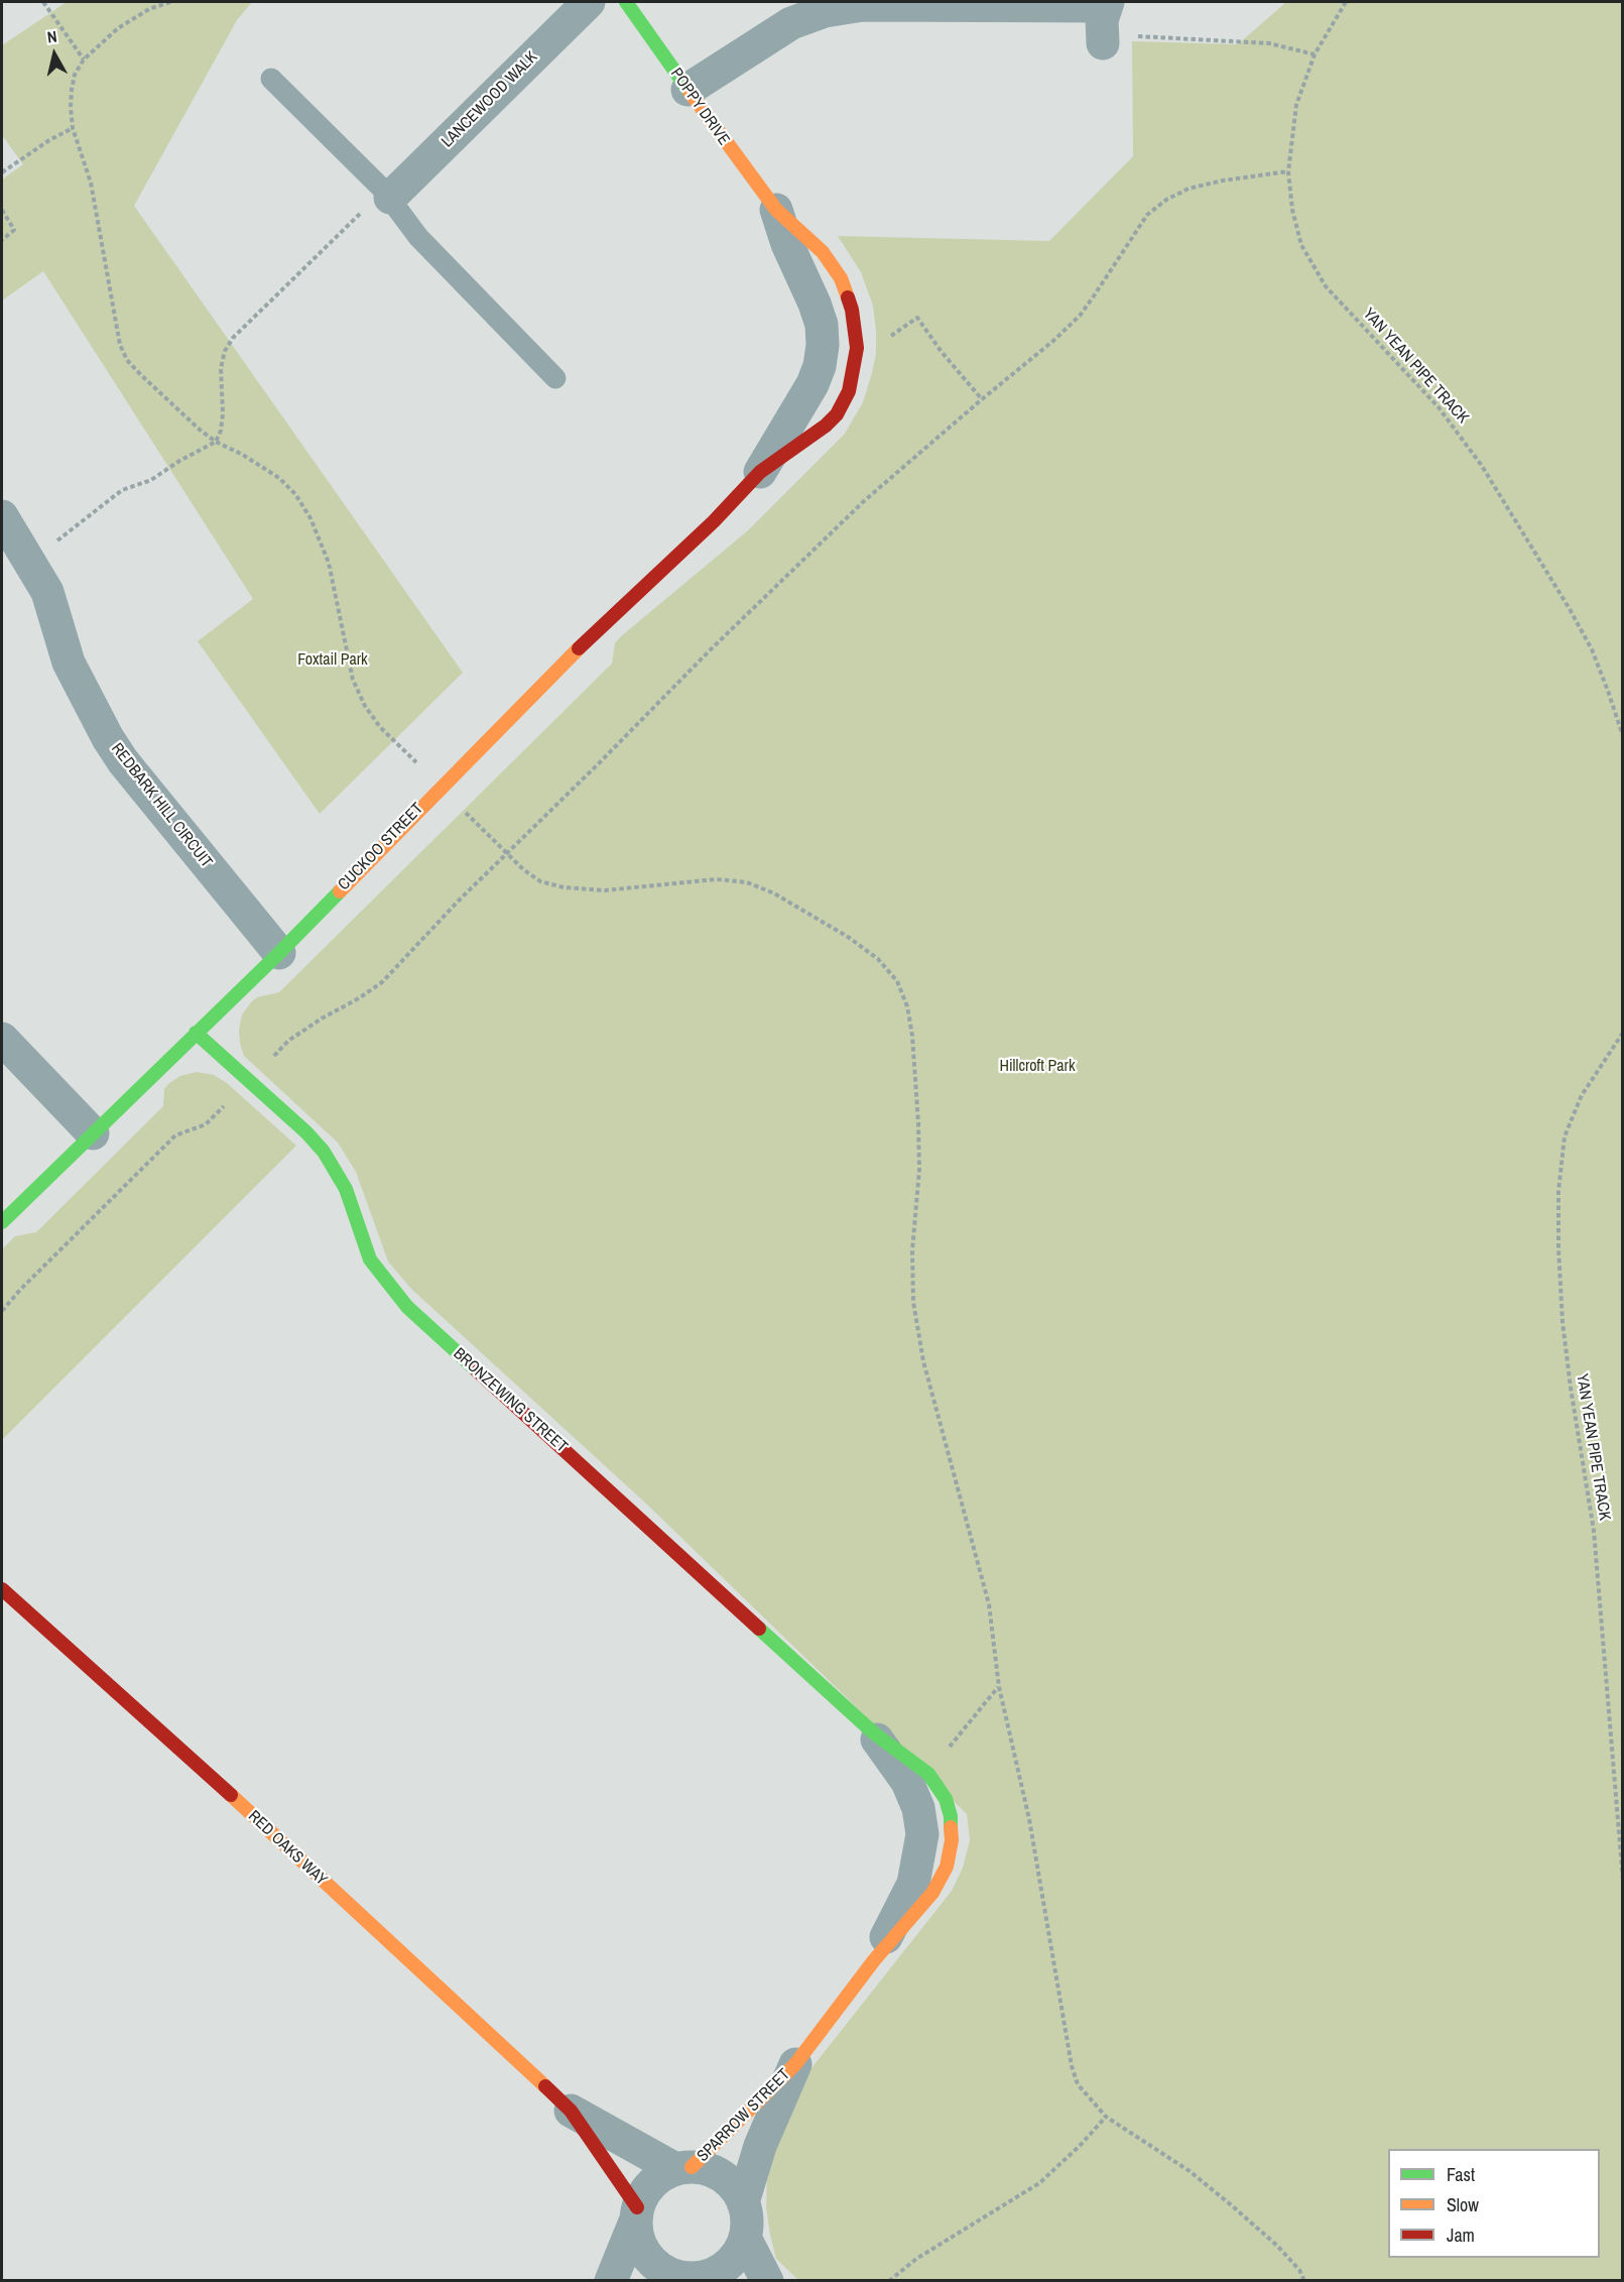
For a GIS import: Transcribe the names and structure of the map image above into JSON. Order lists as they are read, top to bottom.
{
  "streets": {
    "street": [
      "LANCEWOOD WALK",
      "POPPY DRIVE",
      "REDBARK HILL CIRCUIT",
      "CUCKOO STREET",
      "BRONZEWING STREET",
      "RED OAKS WAY",
      "SPARROW STREET"
    ],
    "path": ["YAN YEAN PIPE TRACK"]
  },
  "crossings": [
    ["POPPY DRIVE", "CUCKOO STREET"],
    ["REDBARK HILL CIRCUIT", "CUCKOO STREET"],
    ["CUCKOO STREET", "BRONZEWING STREET"],
    ["BRONZEWING STREET", "SPARROW STREET"],
    ["RED OAKS WAY", "SPARROW STREET"]
  ],
  "parks": ["Foxtail Park", "Hillcroft Park"],
  "legend": ["Fast", "Slow", "Jam"],
  "north": "top"
}
